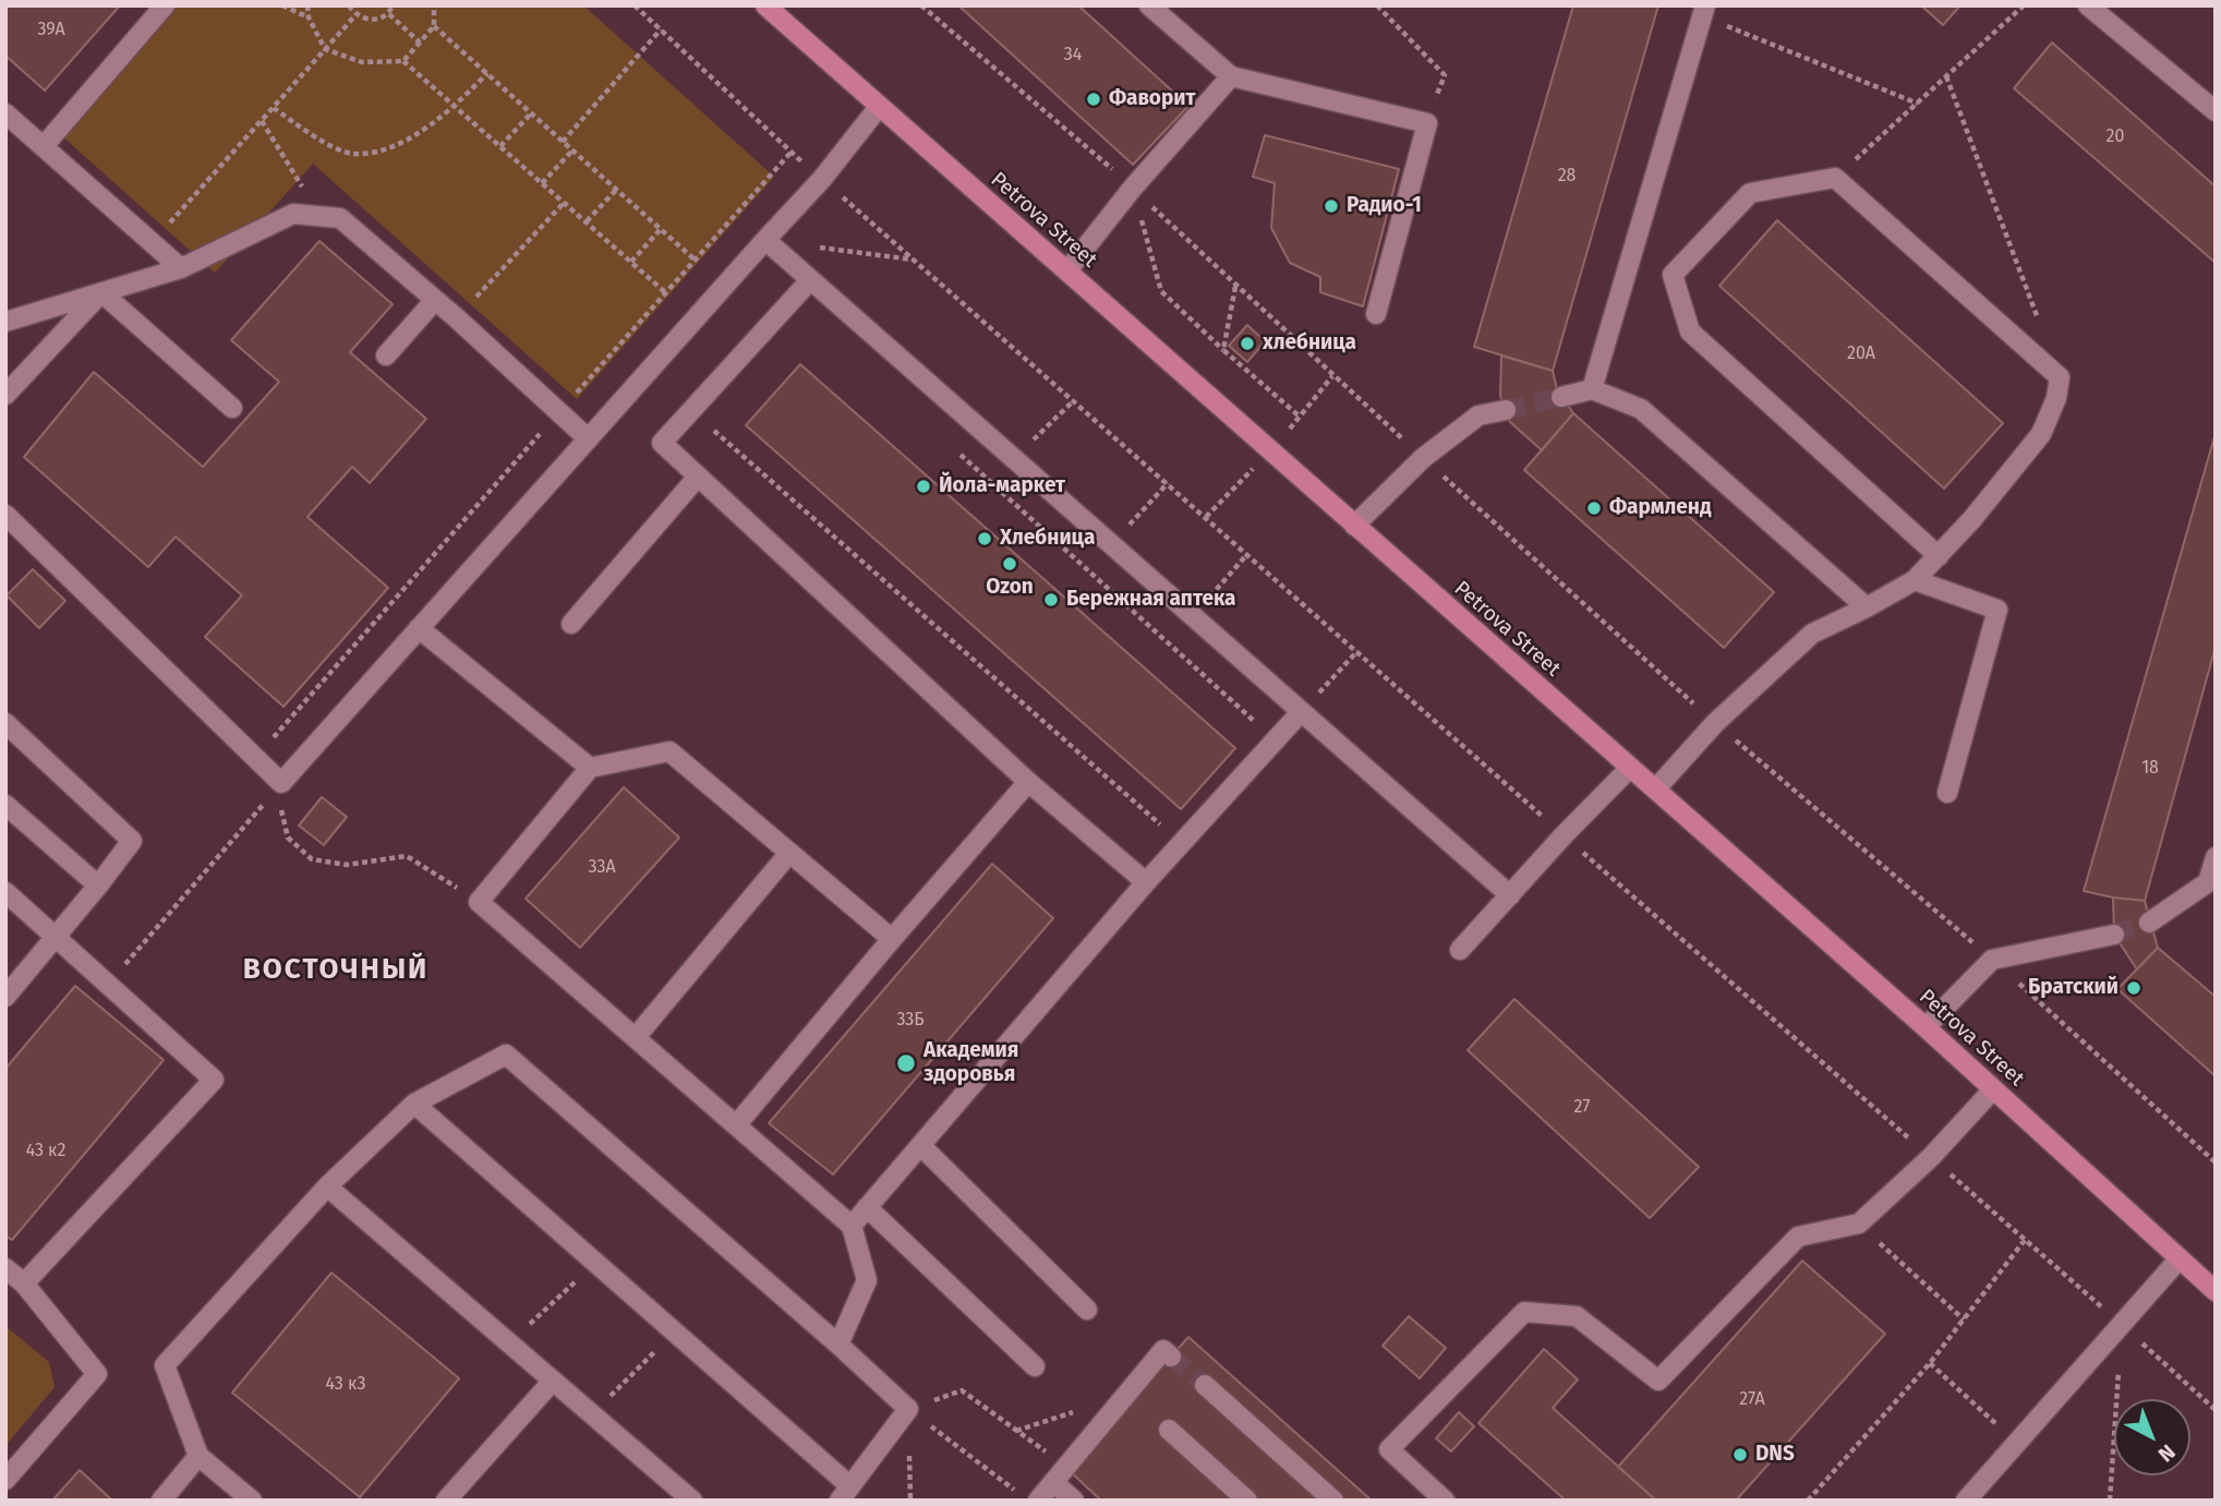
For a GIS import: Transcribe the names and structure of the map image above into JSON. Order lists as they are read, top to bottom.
{
  "streets": {
    "main road": ["Petrova Street"]
  },
  "districts": ["ВОСТОЧНЫЙ"],
  "places": [
    "Фаворит",
    "Радио-1",
    "хлебница",
    "Йола-маркет",
    "Фармленд",
    "Хлебница",
    "Ozon",
    "Бережная аптека",
    "Братский",
    "Академия здоровья",
    "DNS"
  ],
  "house_numbers": [
    "39А",
    "34",
    "20",
    "28",
    "20А",
    "18",
    "33А",
    "33Б",
    "27",
    "43 к2",
    "43 к3",
    "27А"
  ],
  "north": "bottom right"
}
